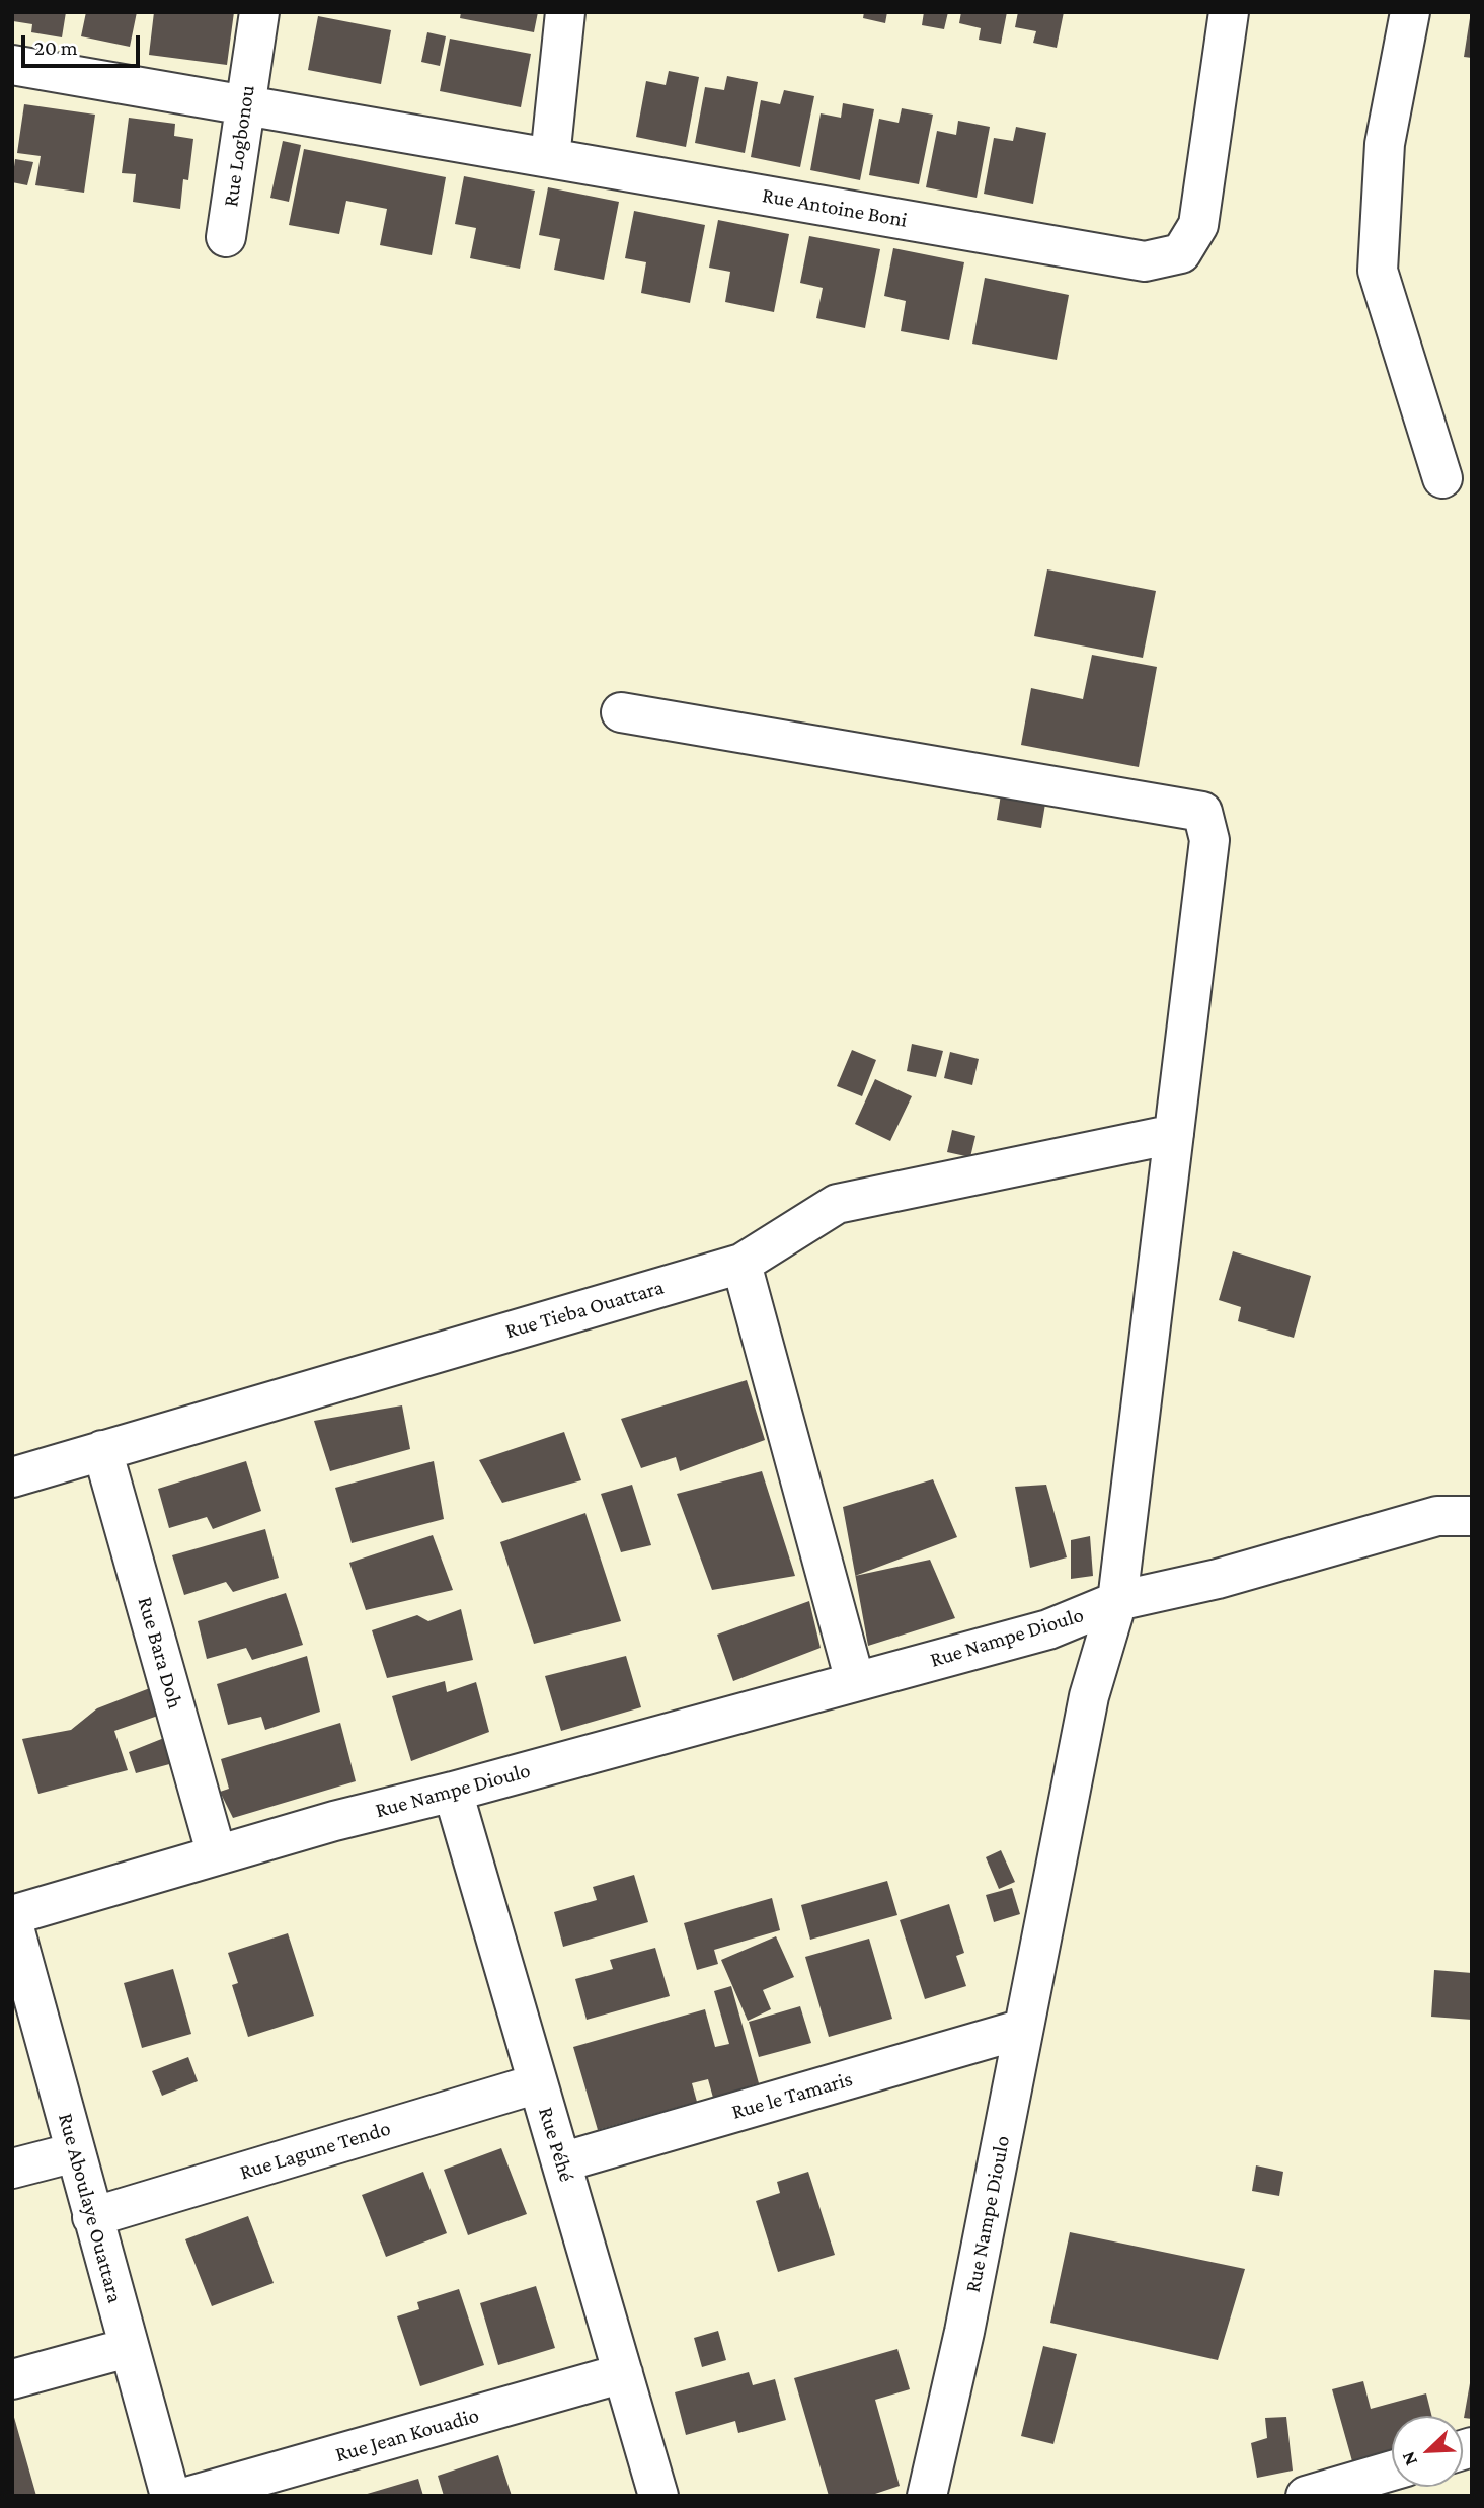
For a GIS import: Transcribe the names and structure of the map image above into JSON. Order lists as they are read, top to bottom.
{
  "streets": {
    "street": [
      "Rue Logbonou",
      "Rue Antoine Boni",
      "Rue Tieba Ouattara",
      "Rue Nampe Dioulo",
      "Rue Bara Doh",
      "Rue le Tamaris",
      "Rue Péhé",
      "Rue Lagune Tendo",
      "Rue Aboulaye Ouattara",
      "Rue Jean Kouadio"
    ]
  },
  "crossings": [
    ["Rue Logbonou", "Rue Antoine Boni"],
    ["Rue Tieba Ouattara", "Rue Bara Doh"],
    ["Rue Nampe Dioulo", "Rue Bara Doh"],
    ["Rue Nampe Dioulo", "Rue le Tamaris"],
    ["Rue Nampe Dioulo", "Rue Péhé"],
    ["Rue le Tamaris", "Rue Péhé"],
    ["Rue Péhé", "Rue Lagune Tendo"],
    ["Rue Péhé", "Rue Jean Kouadio"],
    ["Rue Lagune Tendo", "Rue Aboulaye Ouattara"]
  ],
  "scale_bar": "20 m",
  "north": "bottom left"
}
